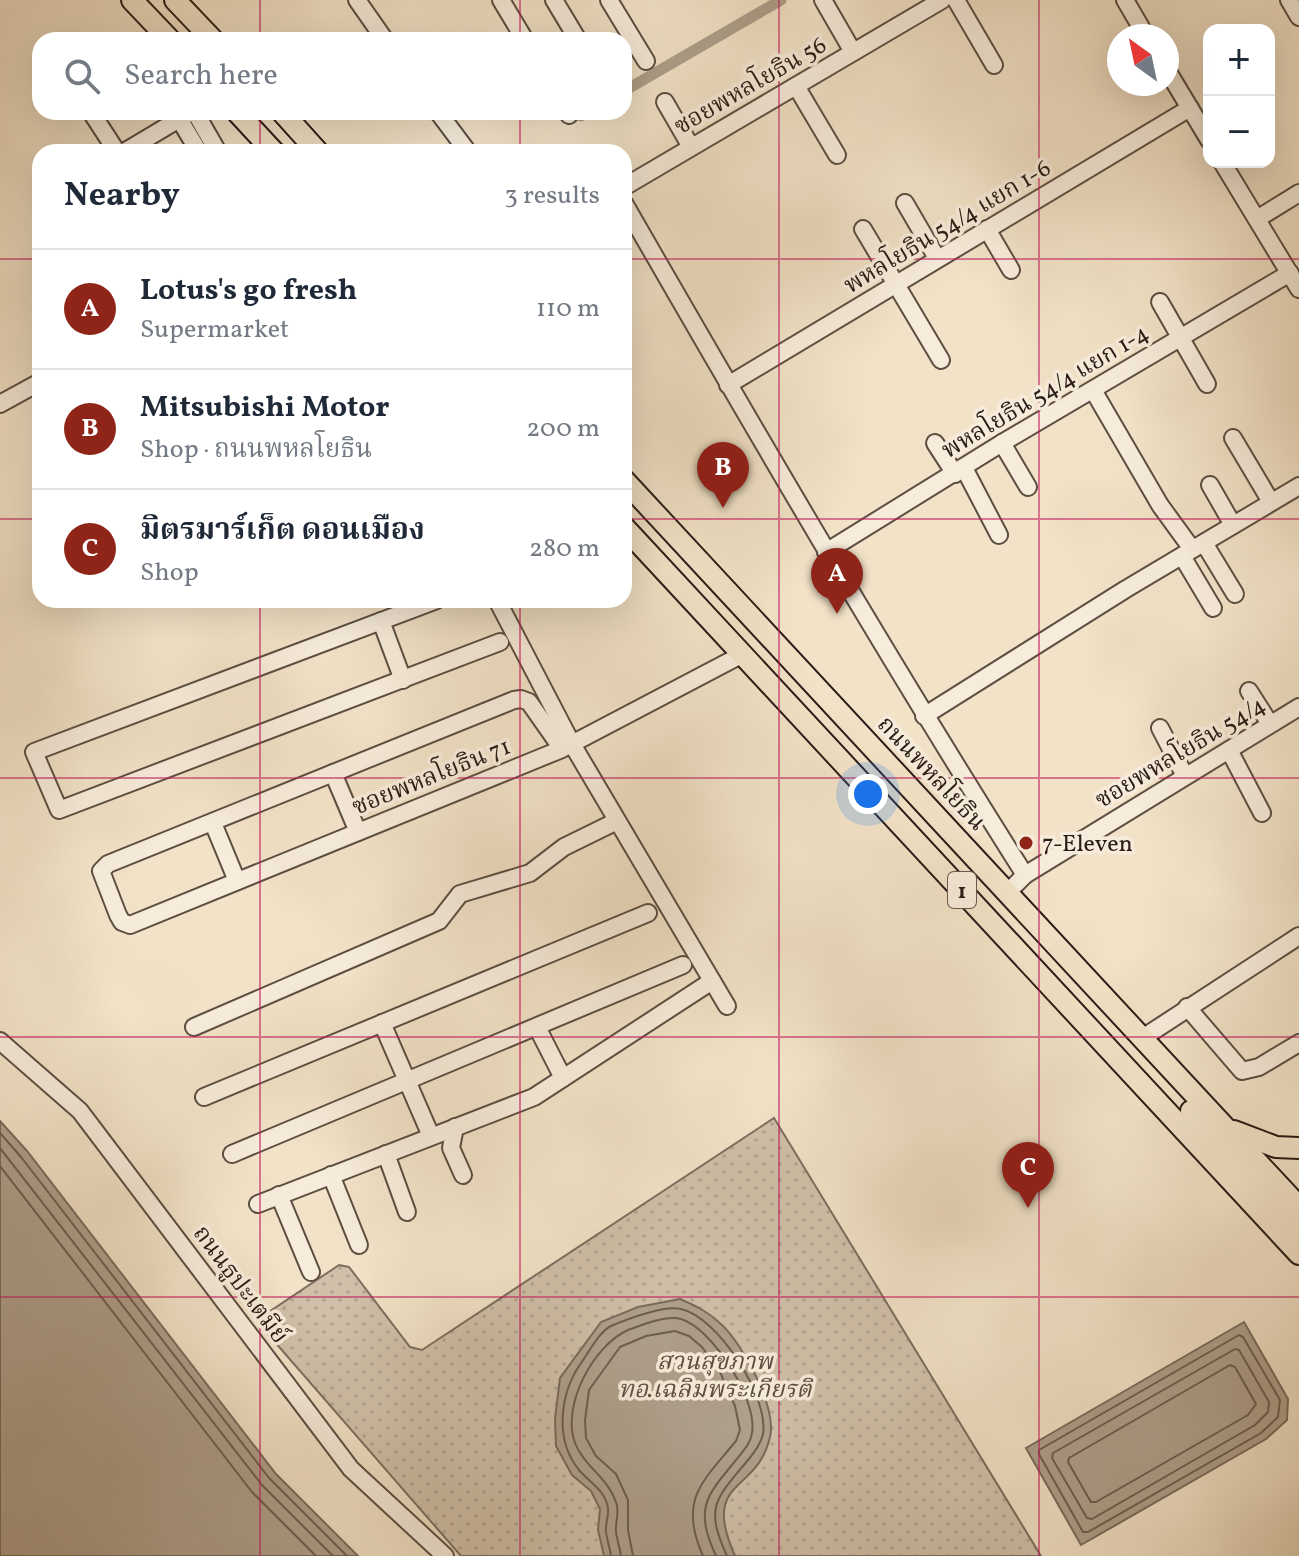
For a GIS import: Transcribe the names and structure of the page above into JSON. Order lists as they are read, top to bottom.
{
  "streets": {
    "main road": ["ถนนพหลโยธิน", "1"],
    "street": [
      "ซอยพหลโยธิน 56",
      "พหลโยธิน 54/4 แยก 1-6",
      "พหลโยธิน 54/4 แยก 1-4",
      "ซอยพหลโยธิน 54/4",
      "ซอยพหลโยธิน 71",
      "ถนนธูปะเตมีย์"
    ]
  },
  "crossings": [
    ["ซอยพหลโยธิน 54/4", "ถนนพหลโยธิน"],
    ["ซอยพหลโยธิน 71", "1"]
  ],
  "parks": ["สวนสุขภาพ ทอ.เฉลิมพระเกียรติ"],
  "places": ["7-Eleven"],
  "north": "top left",
  "page": {
    "map_buttons": ["+", "−"],
    "search": "Search here",
    "heading": ["Nearby", "3 results"],
    "list": [
      {
        "mark": "A",
        "name": "Lotus's go fresh",
        "note": "Supermarket",
        "value": "110 m"
      },
      {
        "mark": "B",
        "name": "Mitsubishi Motor",
        "note": "Shop · ถนนพหลโยธิน",
        "value": "200 m"
      },
      {
        "mark": "C",
        "name": "มิตรมาร์เก็ต ดอนเมือง",
        "note": "Shop",
        "value": "280 m"
      }
    ],
    "pins": ["B", "A", "C"]
  }
}
